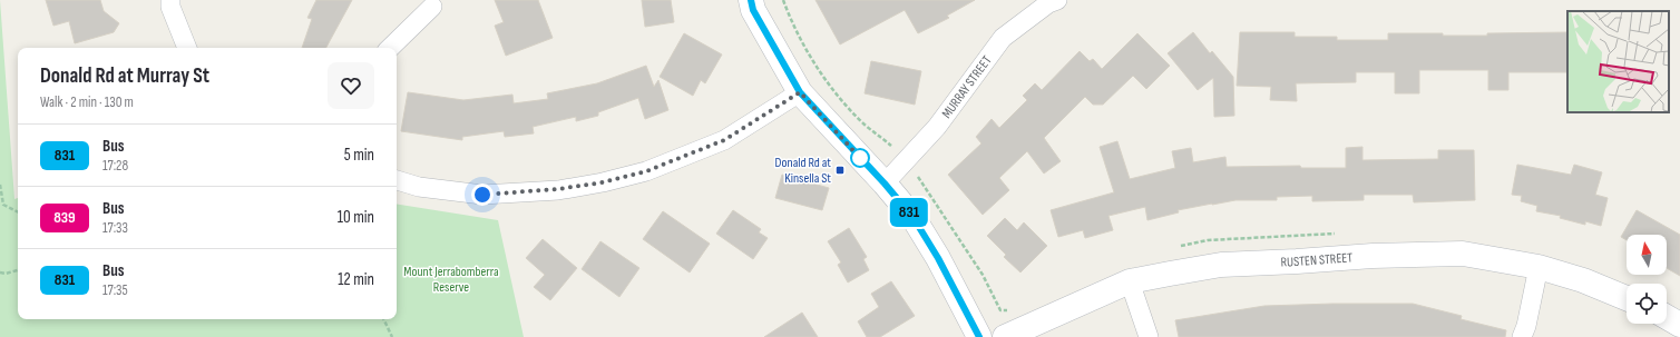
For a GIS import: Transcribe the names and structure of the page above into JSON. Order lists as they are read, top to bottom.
{
  "streets": {
    "street": ["MURRAY STREET", "RUSTEN STREET"]
  },
  "parks": ["Mount Jerrabomberra Reserve"],
  "places": {
    "transit": ["Donald Rd at Kinsella St"]
  },
  "lines": ["bus line 831"],
  "north": "top",
  "page": {
    "on_map": "831",
    "heading": ["Donald Rd at Murray St", "Walk · 2 min · 130 m"],
    "list": [
      {
        "mark": "831",
        "name": "Bus",
        "note": "17:28",
        "value": "5 min"
      },
      {
        "mark": "839",
        "name": "Bus",
        "note": "17:33",
        "value": "10 min"
      },
      {
        "mark": "831",
        "name": "Bus",
        "note": "17:35",
        "value": "12 min"
      }
    ]
  }
}
